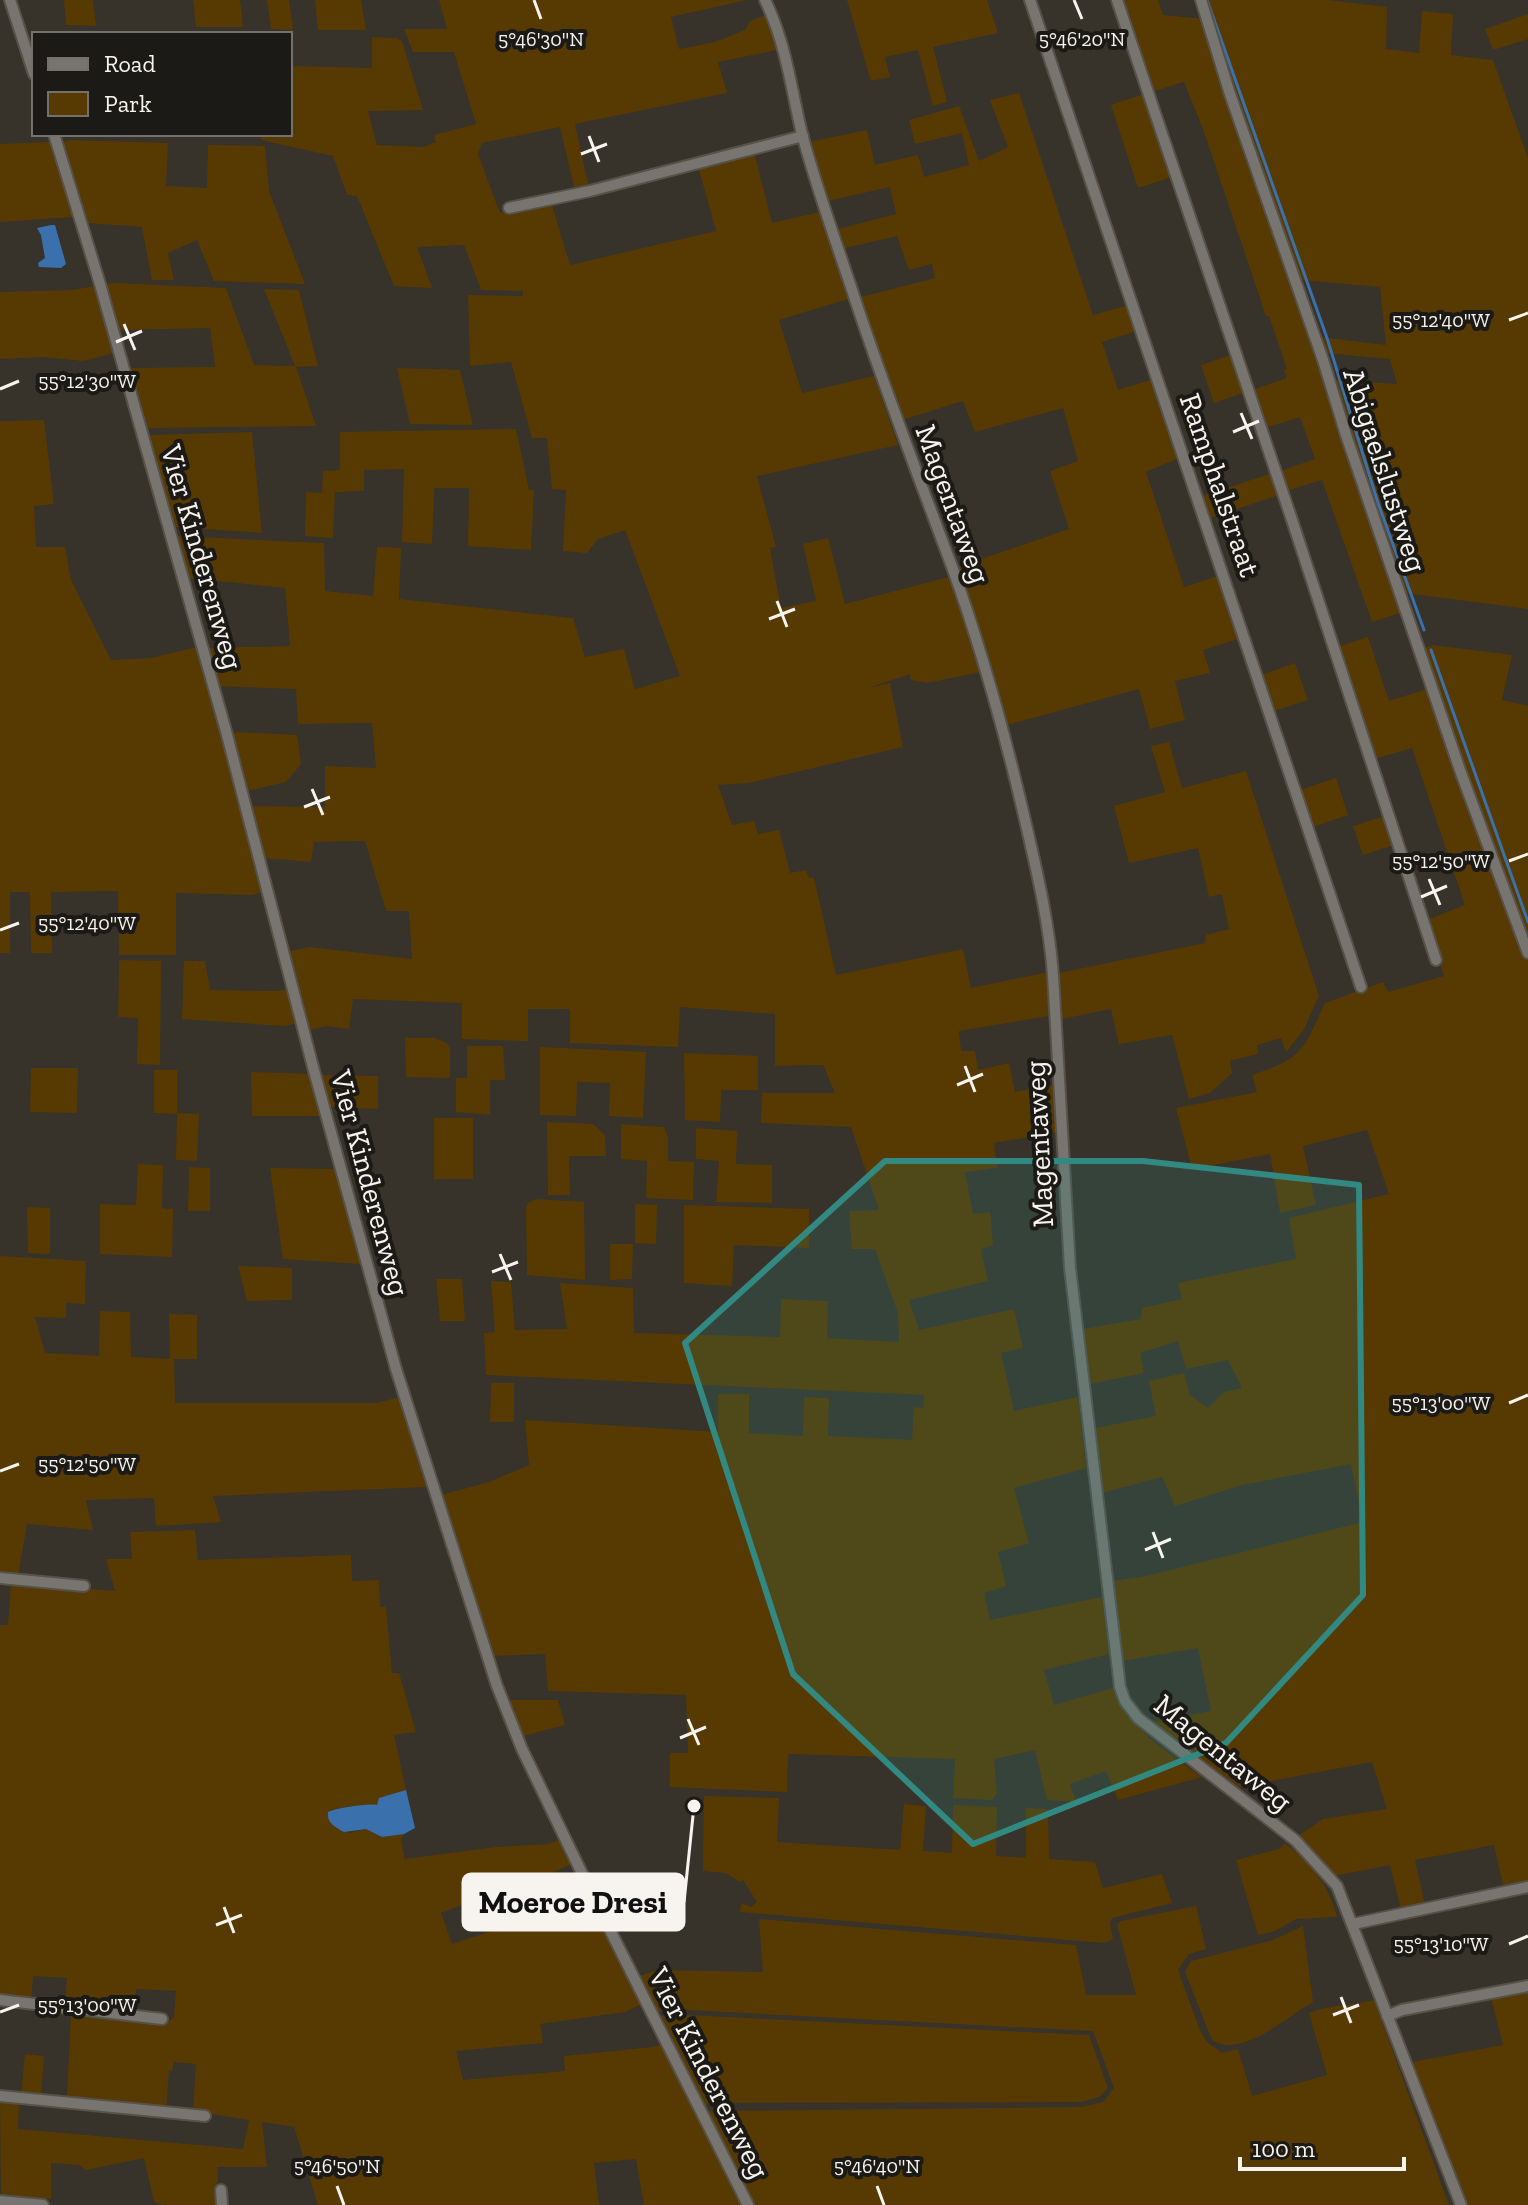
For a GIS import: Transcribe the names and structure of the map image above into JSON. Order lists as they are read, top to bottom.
{
  "streets": {
    "street": [
      "Abigaelslustweg",
      "Ramphalstraat",
      "Magentaweg",
      "Vier Kinderenweg"
    ]
  },
  "places": ["Moeroe Dresi"],
  "legend": ["Road", "Park"],
  "scale_bar": "100 m",
  "coordinates": [
    "5°46'30\"N",
    "5°46'20\"N",
    "55°12'40\"W",
    "55°12'30\"W",
    "55°12'50\"W",
    "55°13'00\"W",
    "55°13'10\"W",
    "5°46'50\"N",
    "5°46'40\"N"
  ]
}
